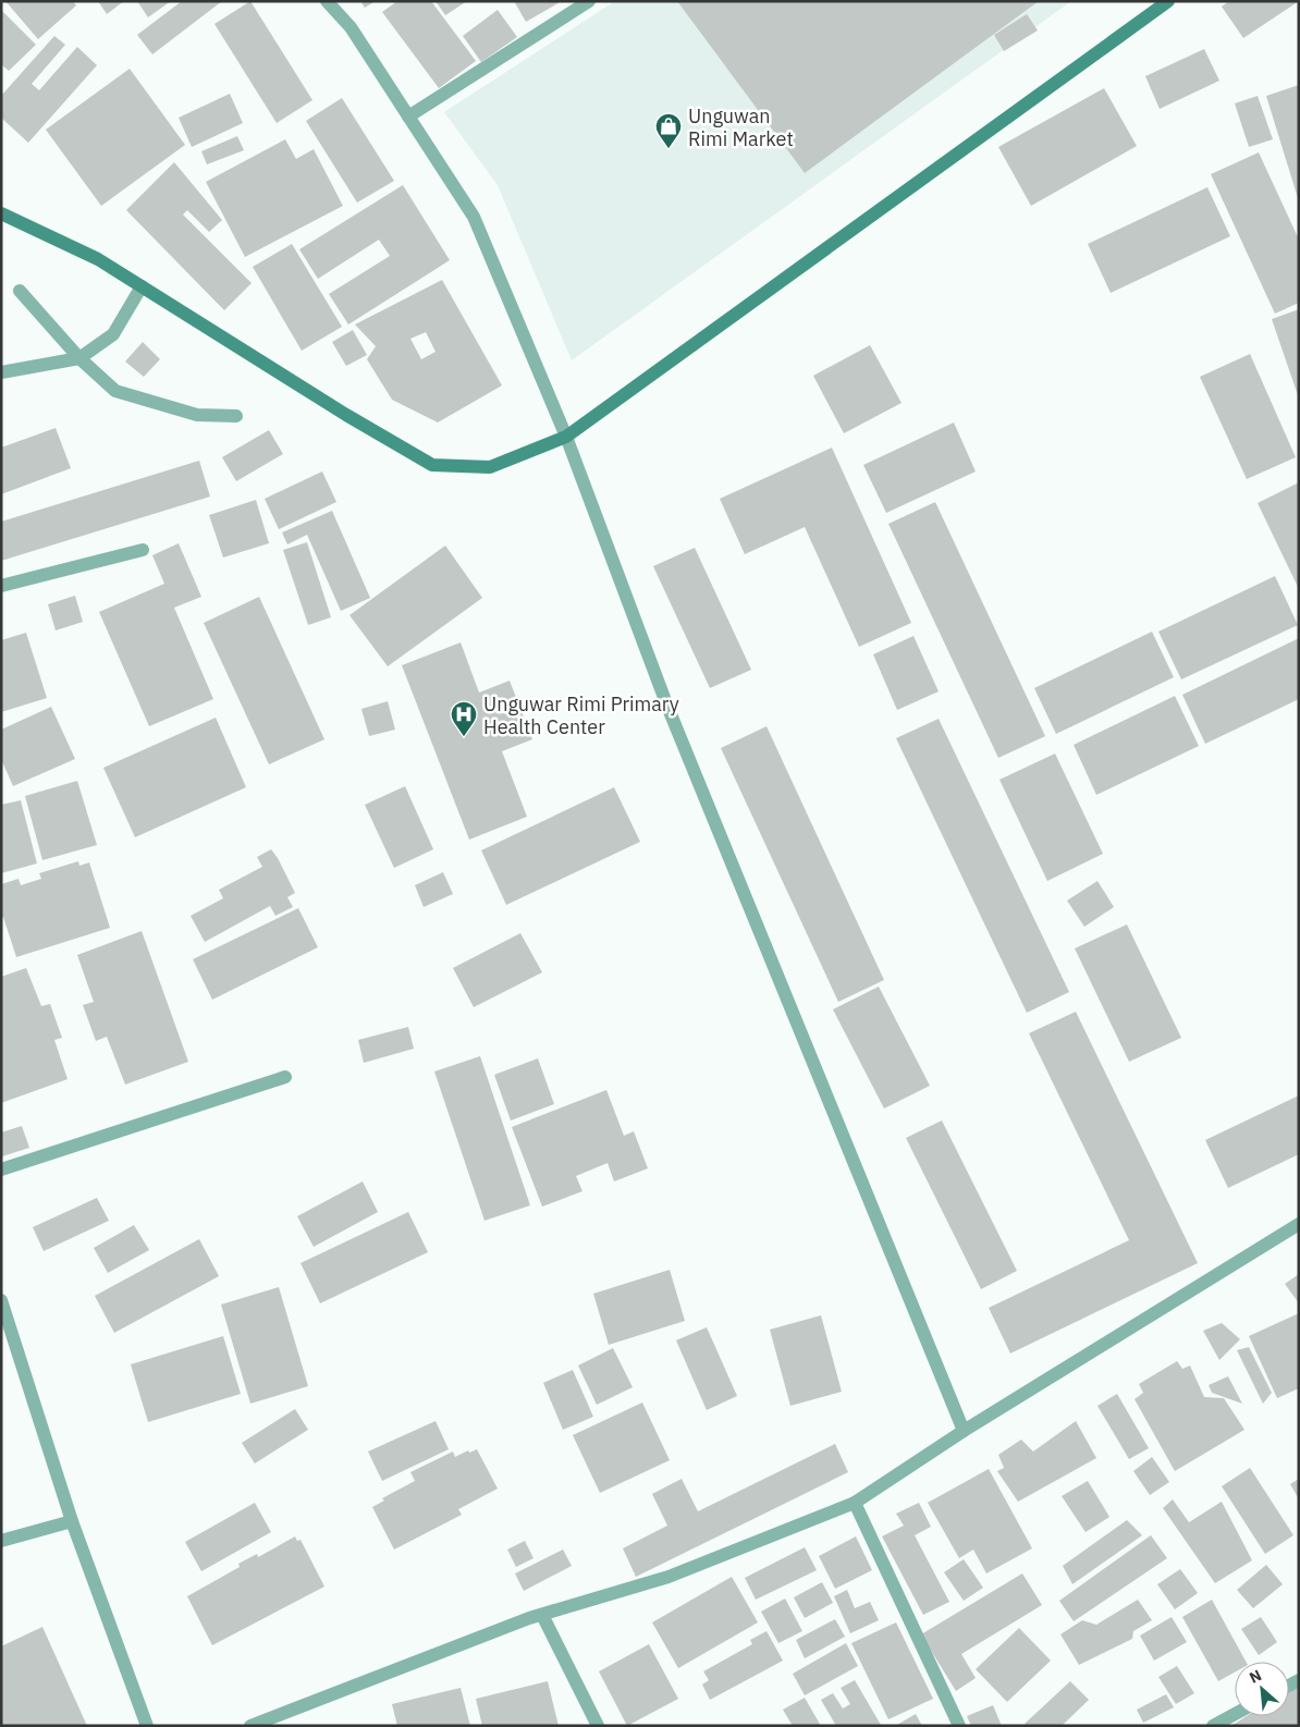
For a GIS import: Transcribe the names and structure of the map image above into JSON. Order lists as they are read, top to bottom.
{
  "places": {
    "shop": ["Unguwan Rimi Market"],
    "hospital": ["Unguwar Rimi Primary Health Center"]
  },
  "north": "top left"
}
